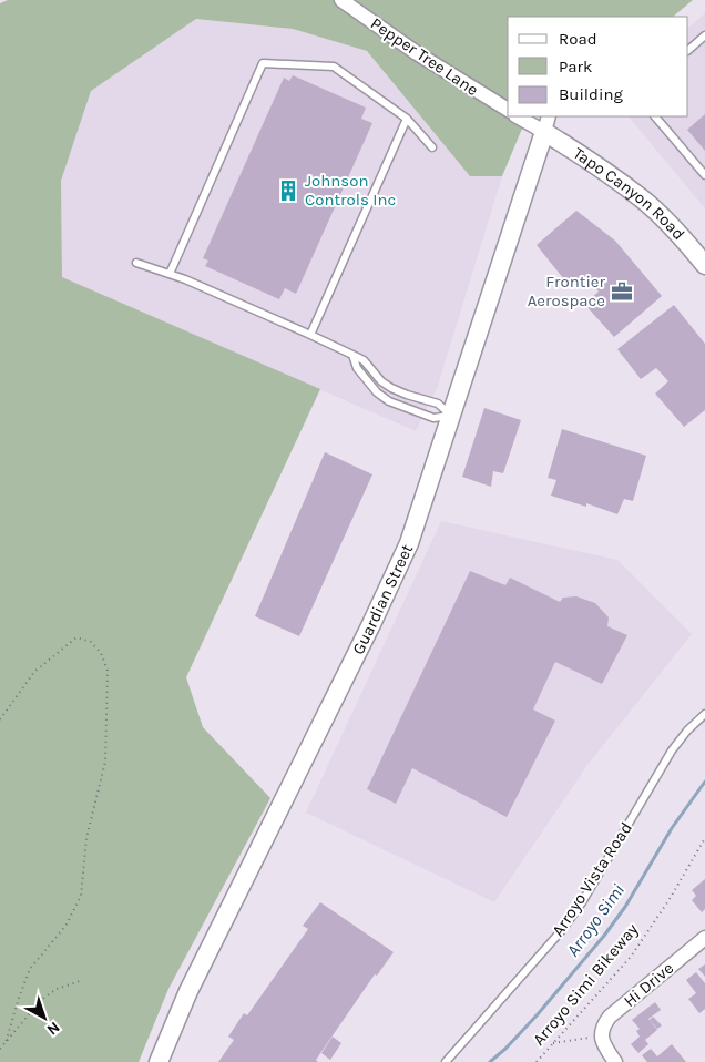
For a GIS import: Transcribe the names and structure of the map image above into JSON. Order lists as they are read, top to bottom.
{
  "streets": {
    "street": [
      "Pepper Tree Lane",
      "Tapo Canyon Road",
      "Guardian Street",
      "Hi Drive"
    ],
    "lane": ["Arroyo Vista Road"],
    "path": ["Arroyo Simi Bikeway"]
  },
  "crossings": [
    ["Tapo Canyon Road", "Guardian Street"]
  ],
  "water": ["Arroyo Simi"],
  "places": {
    "building": ["Johnson Controls Inc"],
    "office": ["Frontier Aerospace"]
  },
  "legend": ["Road", "Park", "Building"],
  "north": "bottom right"
}
